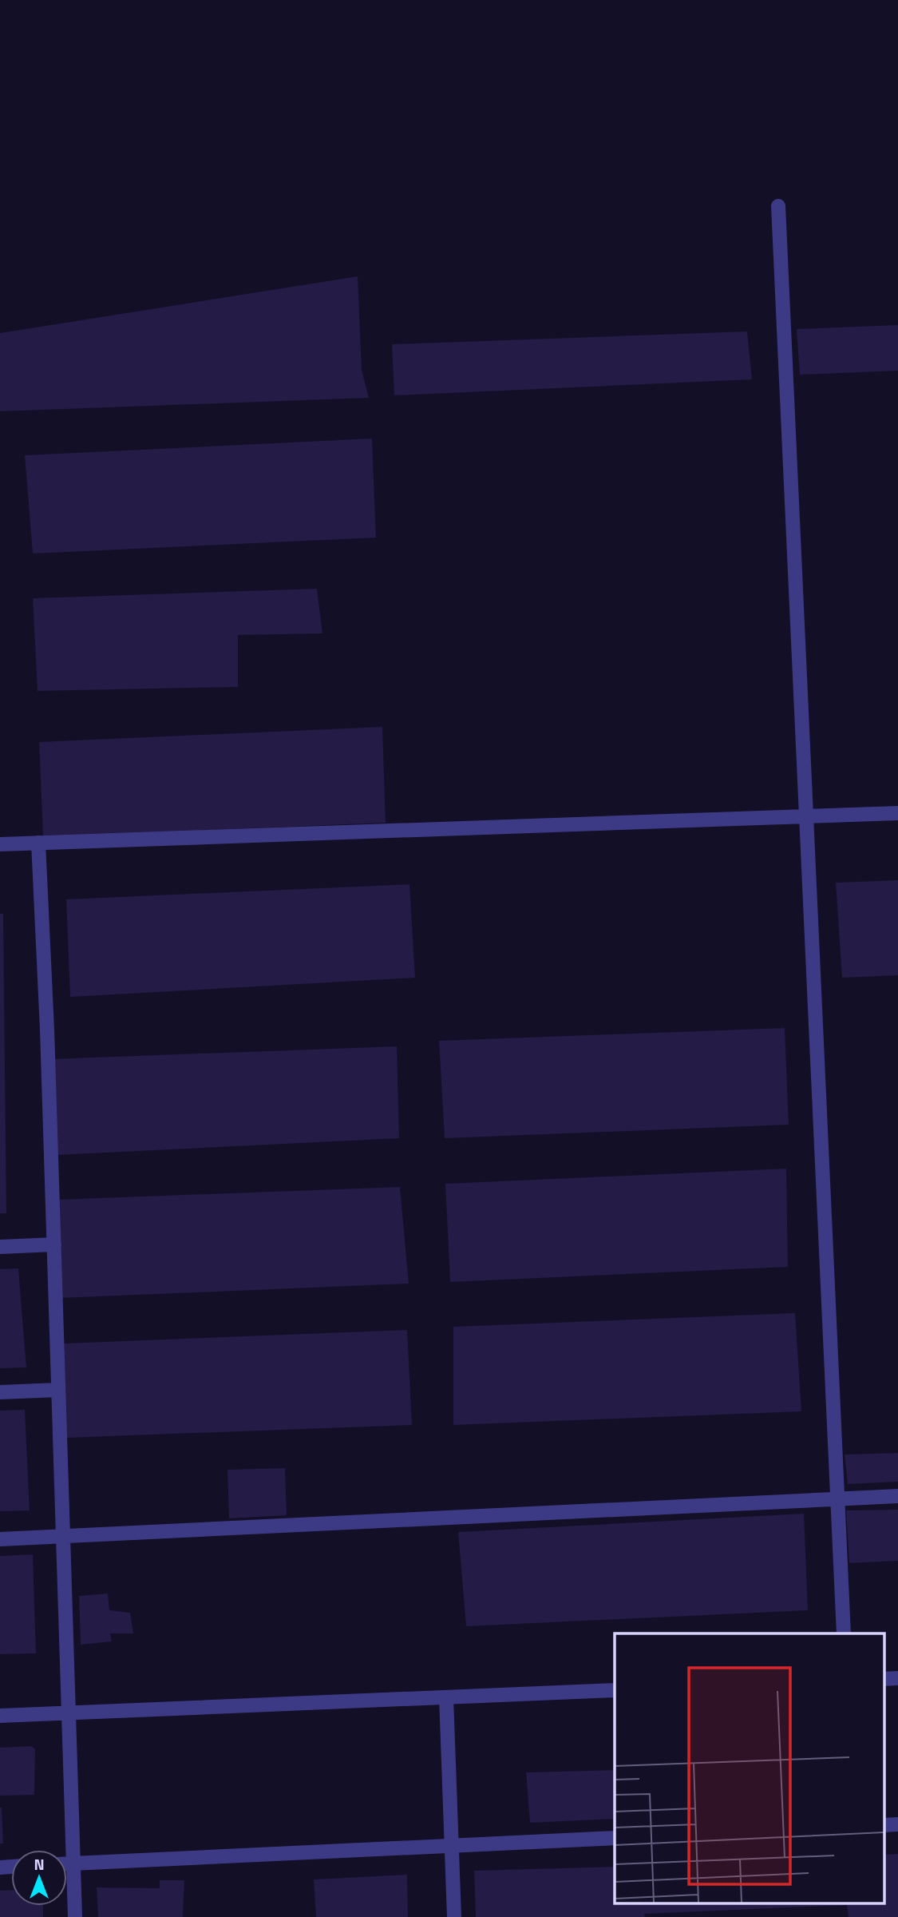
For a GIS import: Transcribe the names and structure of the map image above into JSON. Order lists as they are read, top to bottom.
{
  "north": "top"
}
